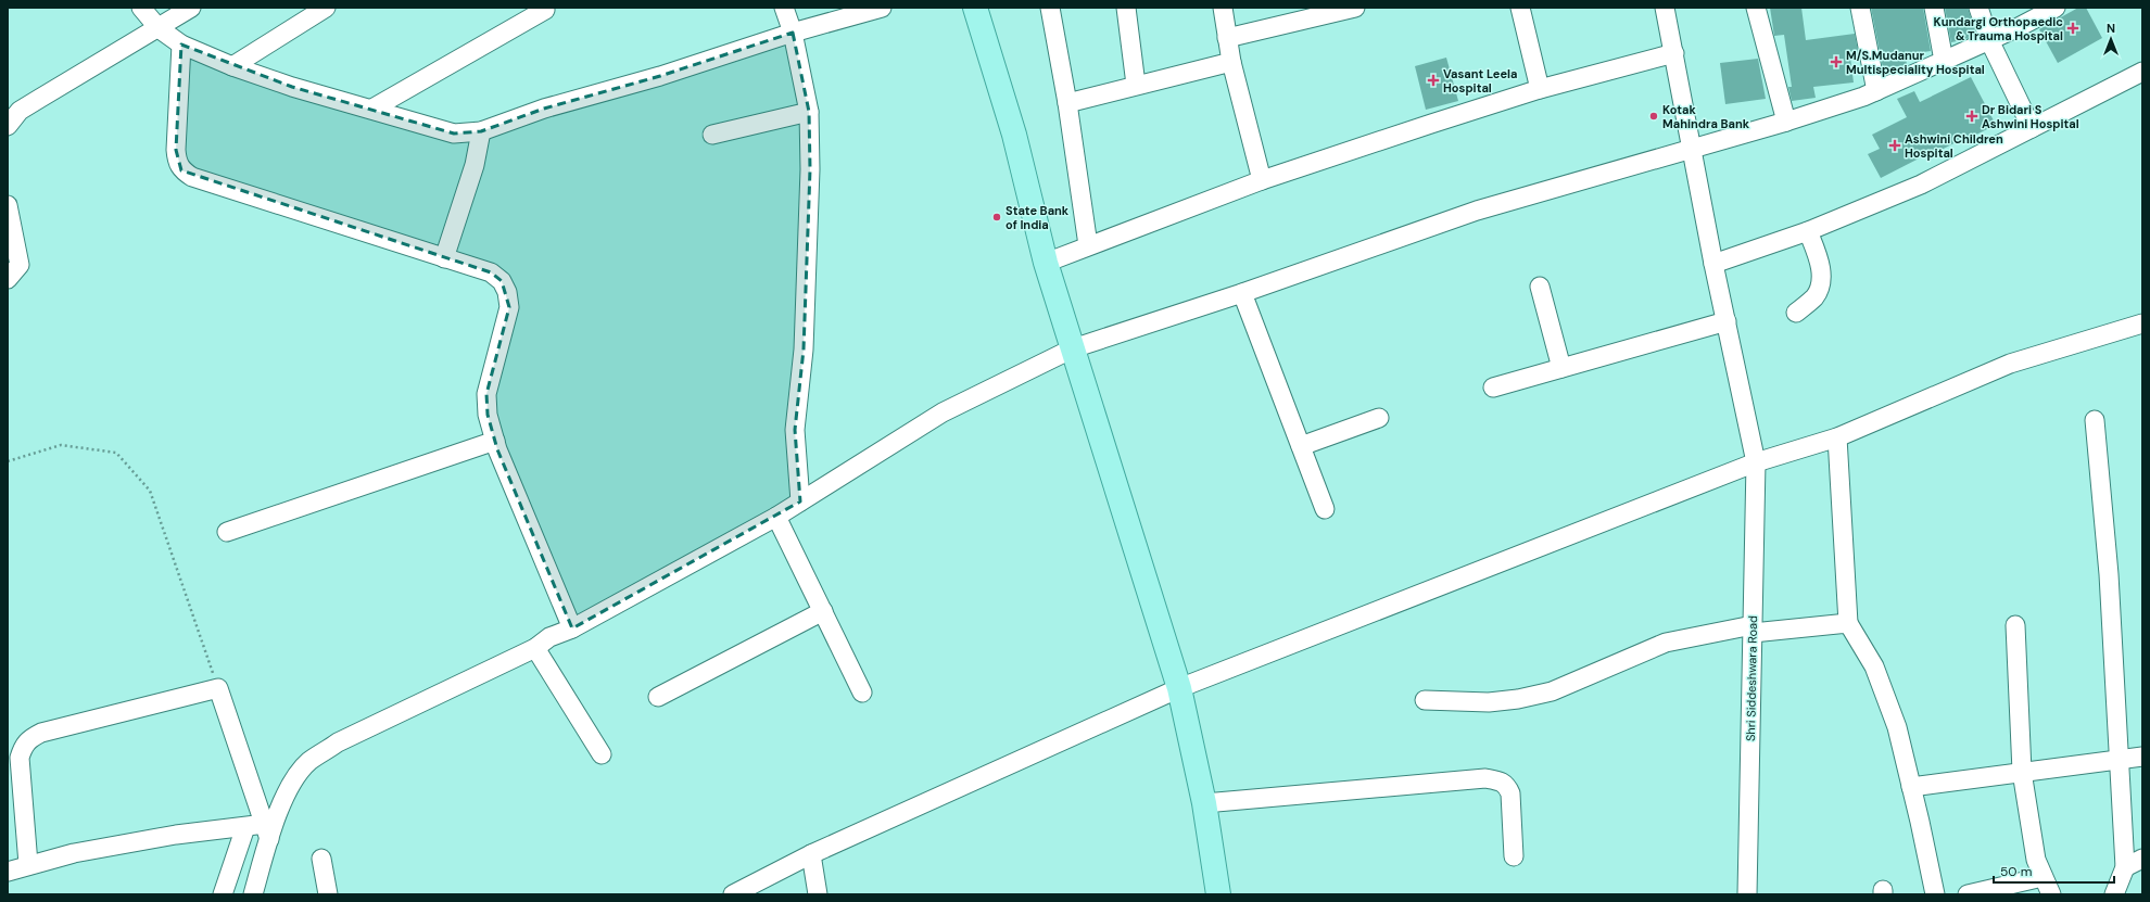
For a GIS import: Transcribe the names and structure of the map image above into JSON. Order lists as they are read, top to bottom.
{
  "streets": {
    "street": ["Shri Siddeshwara Road"]
  },
  "places": {
    "health": [
      "Kundargi Orthopaedic & Trauma Hospital",
      "M/S.Mudanur Multispeciality Hospital",
      "Vasant Leela Hospital",
      "Dr Bidari S Ashwini Hospital",
      "Ashwini Children Hospital"
    ],
    "other": ["Kotak Mahindra Bank", "State Bank of India"]
  },
  "scale_bar": "50 m",
  "north": "top"
}
